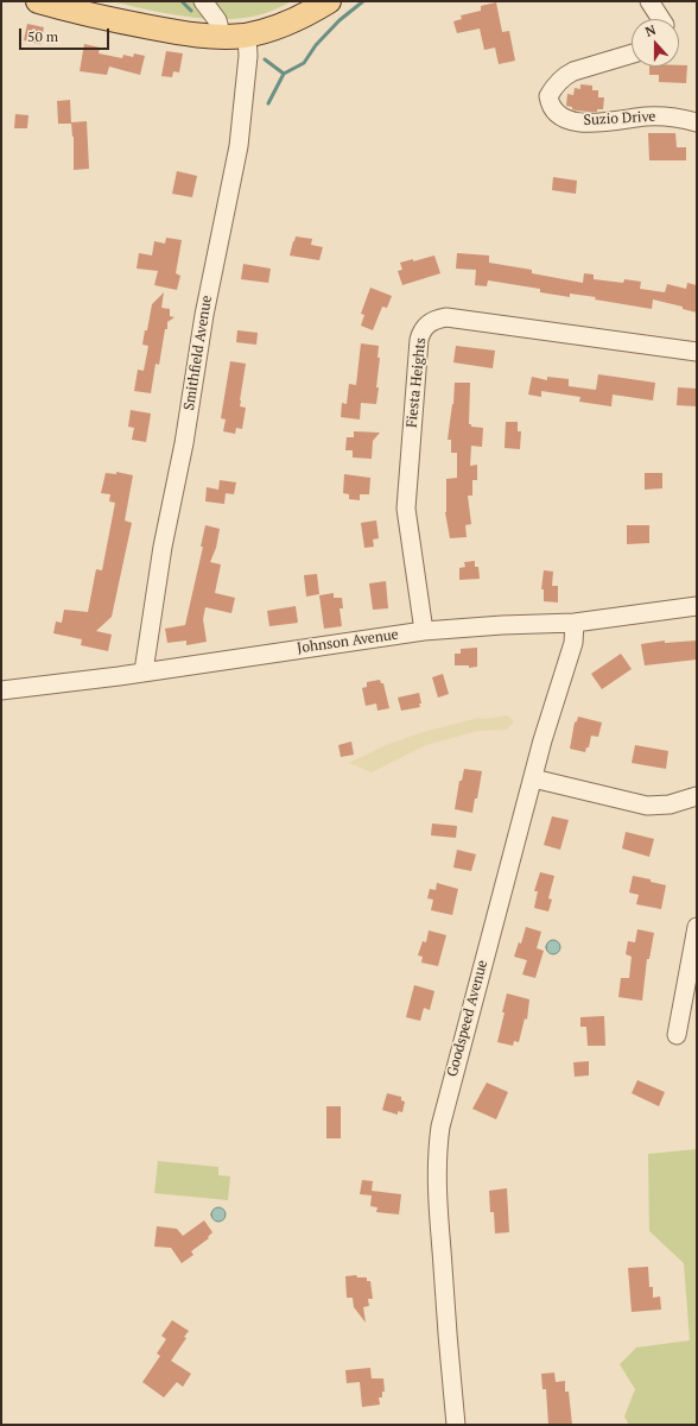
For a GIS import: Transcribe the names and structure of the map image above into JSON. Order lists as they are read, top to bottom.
{
  "streets": {
    "street": [
      "Suzio Drive",
      "Smithfield Avenue",
      "Fiesta Heights",
      "Johnson Avenue",
      "Goodspeed Avenue"
    ]
  },
  "crossings": [
    ["Smithfield Avenue", "Johnson Avenue"],
    ["Fiesta Heights", "Johnson Avenue"],
    ["Johnson Avenue", "Goodspeed Avenue"]
  ],
  "scale_bar": "50 m",
  "north": "top"
}
